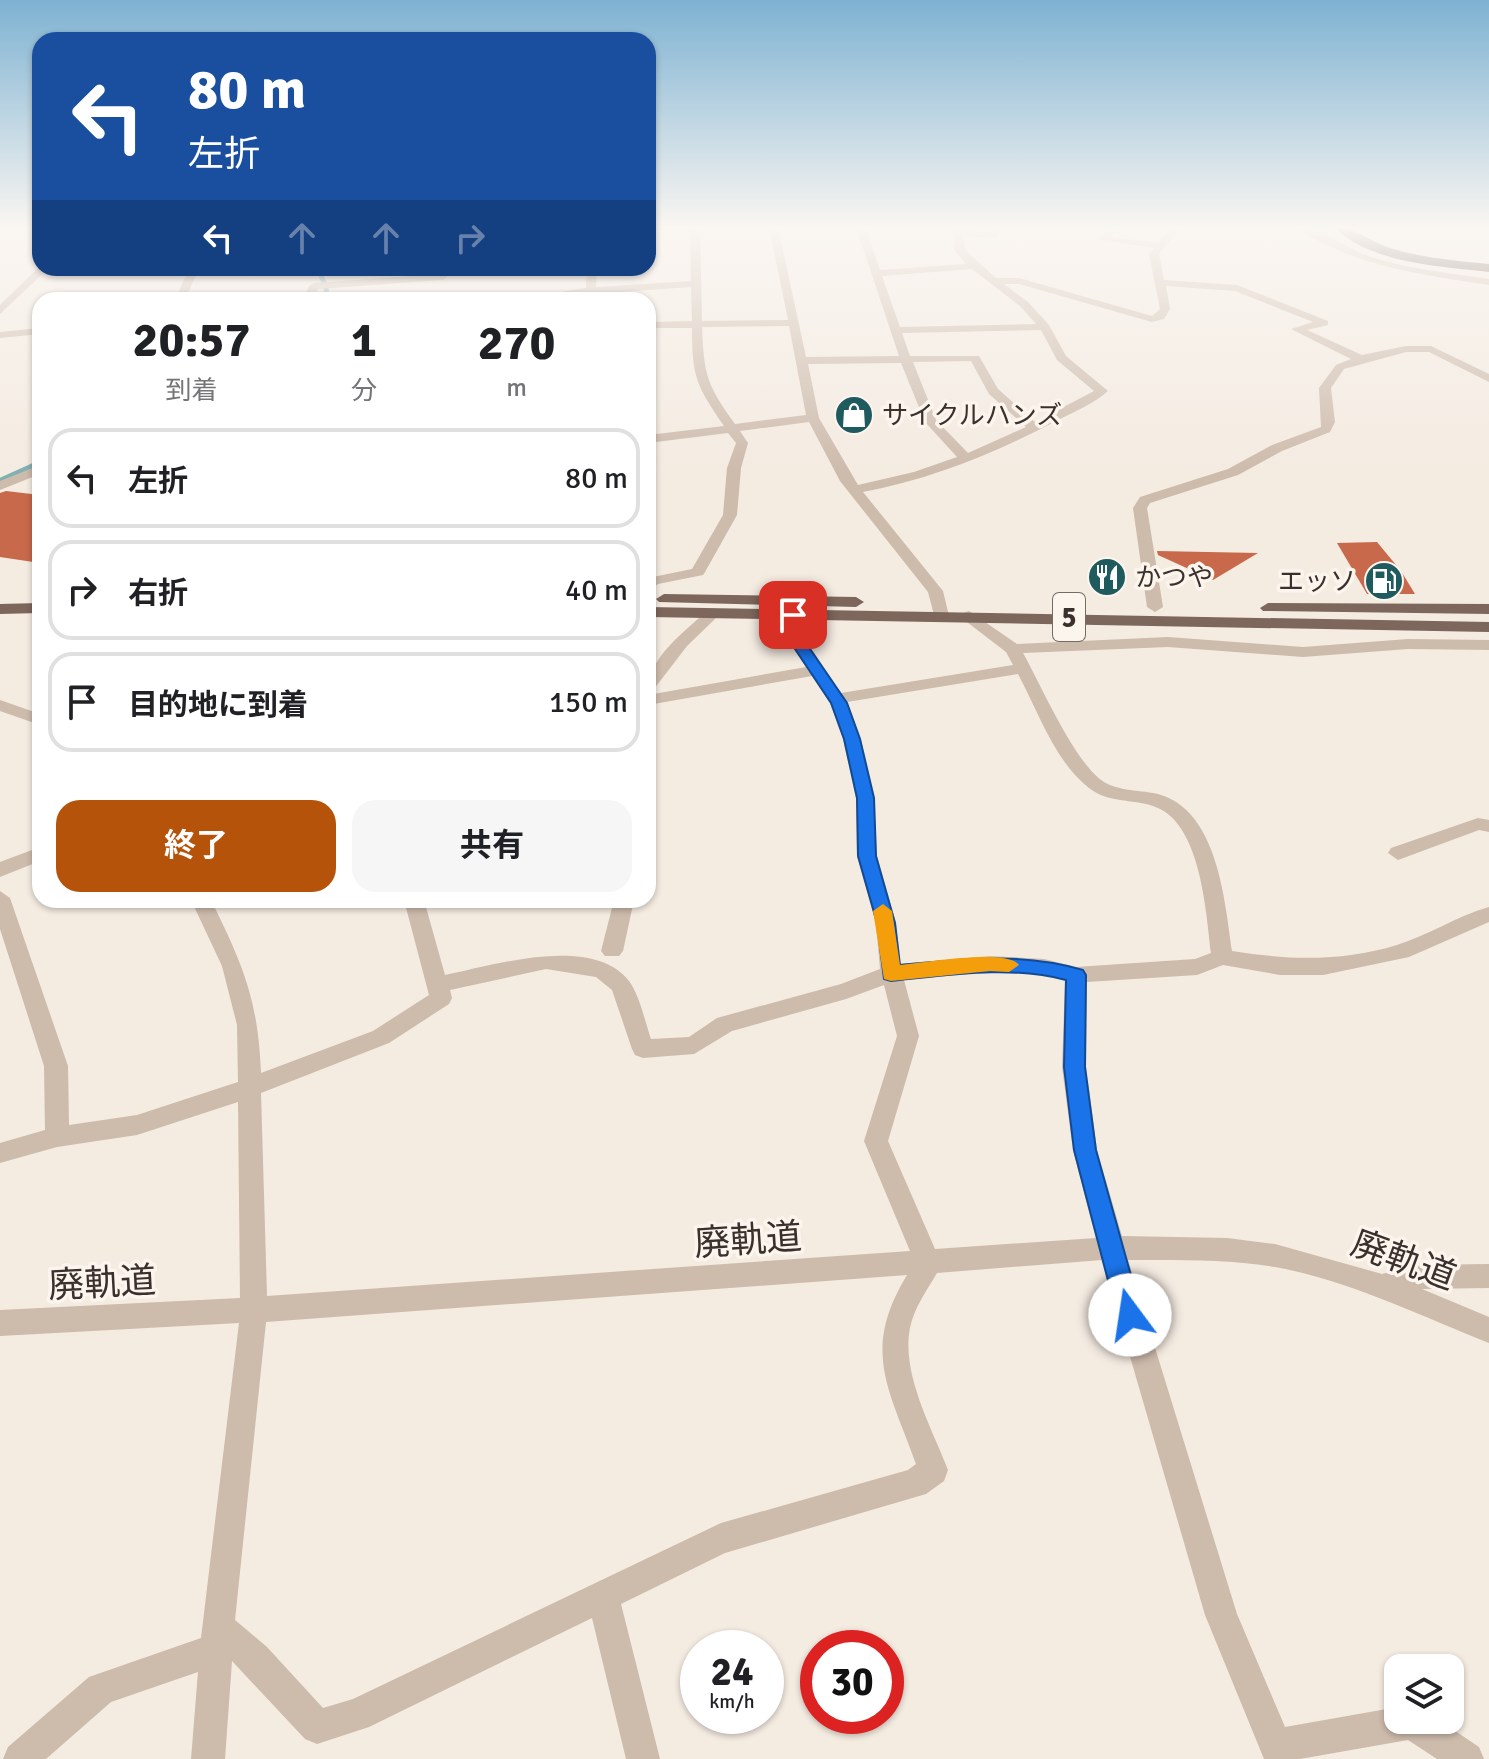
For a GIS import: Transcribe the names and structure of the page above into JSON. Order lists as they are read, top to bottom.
{
  "streets": {
    "main road": ["5"],
    "street": ["廃軌道"]
  },
  "places": {
    "shop": ["サイクルハンズ"],
    "restaurant": ["かつや"],
    "fuel station": ["エッソ"]
  },
  "page": {
    "turn": ["80 m", "左折"],
    "eta": [
      "20:57",
      "到着",
      "1",
      "分",
      "270",
      "m"
    ],
    "list": [
      {
        "name": "左折",
        "value": "80 m"
      },
      {
        "name": "右折",
        "value": "40 m"
      },
      {
        "name": "目的地に到着",
        "value": "150 m"
      }
    ],
    "buttons": ["終了", "共有"],
    "speed": "24 km/h",
    "limit": "30"
  }
}
